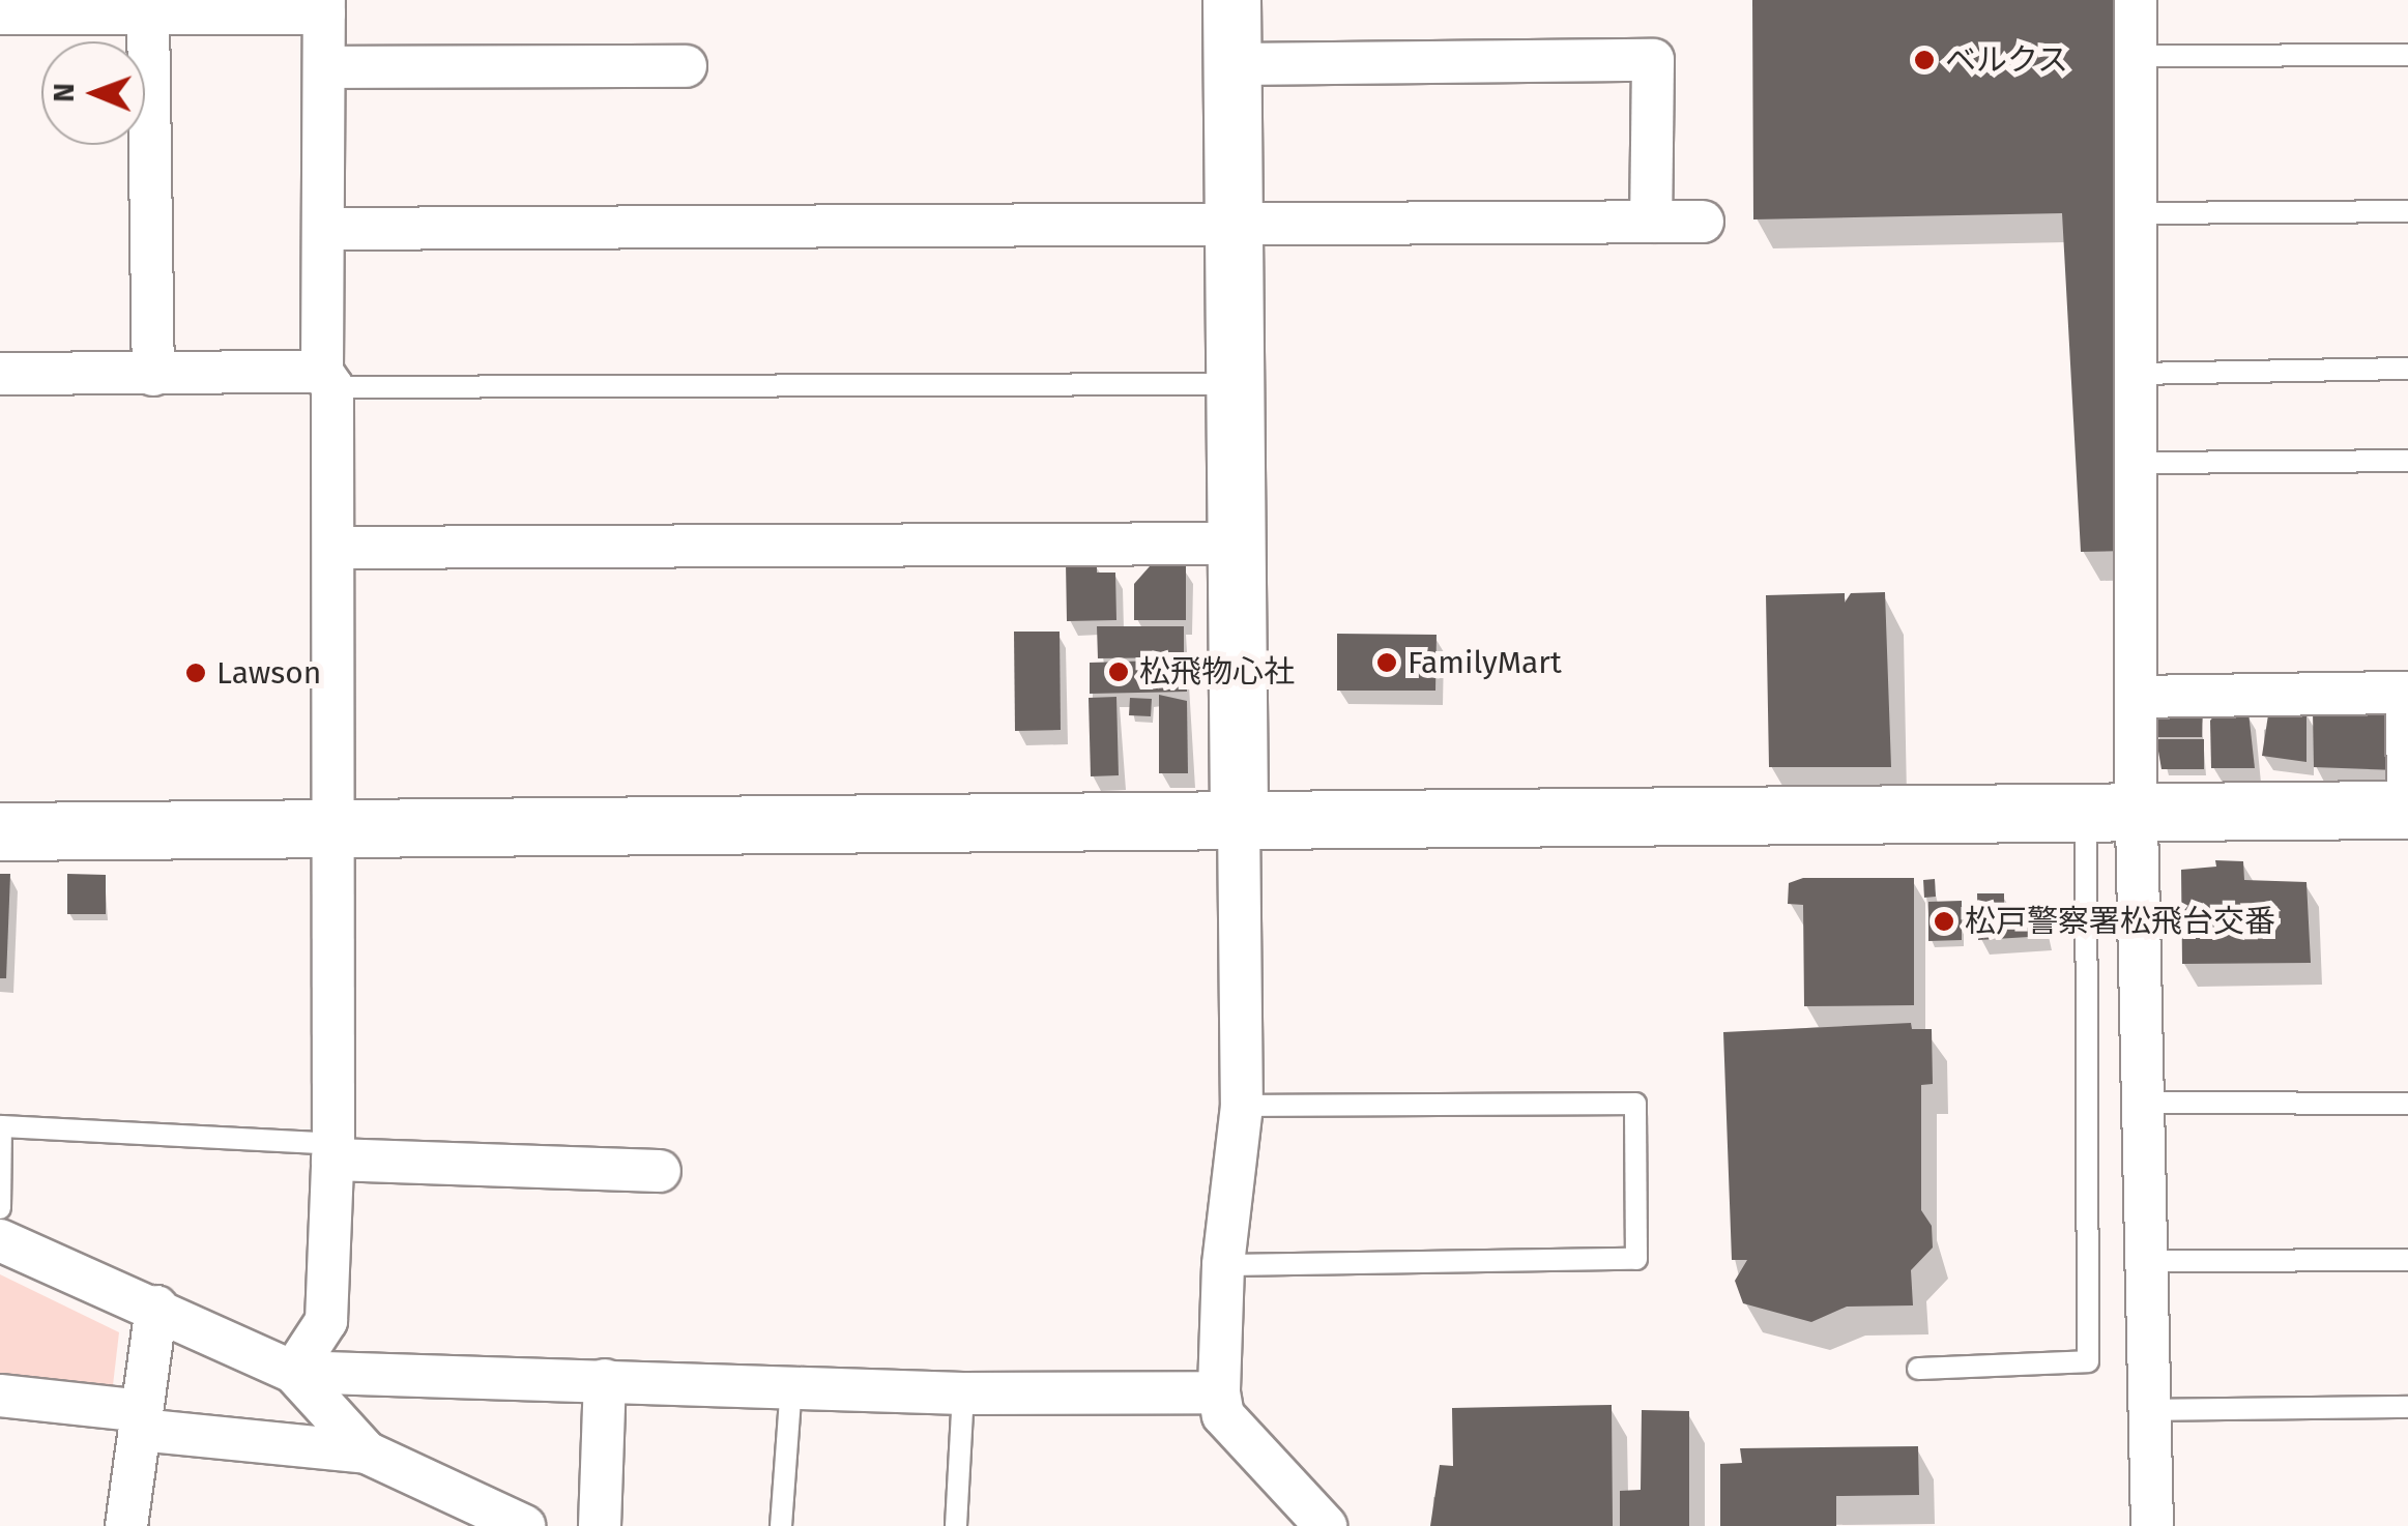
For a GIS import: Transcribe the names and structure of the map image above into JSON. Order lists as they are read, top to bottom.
{
  "places": [
    "ベルクス",
    "FamilyMart",
    "松飛物心社",
    "Lawson",
    "松戸警察署松飛台交番"
  ],
  "north": "left"
}
